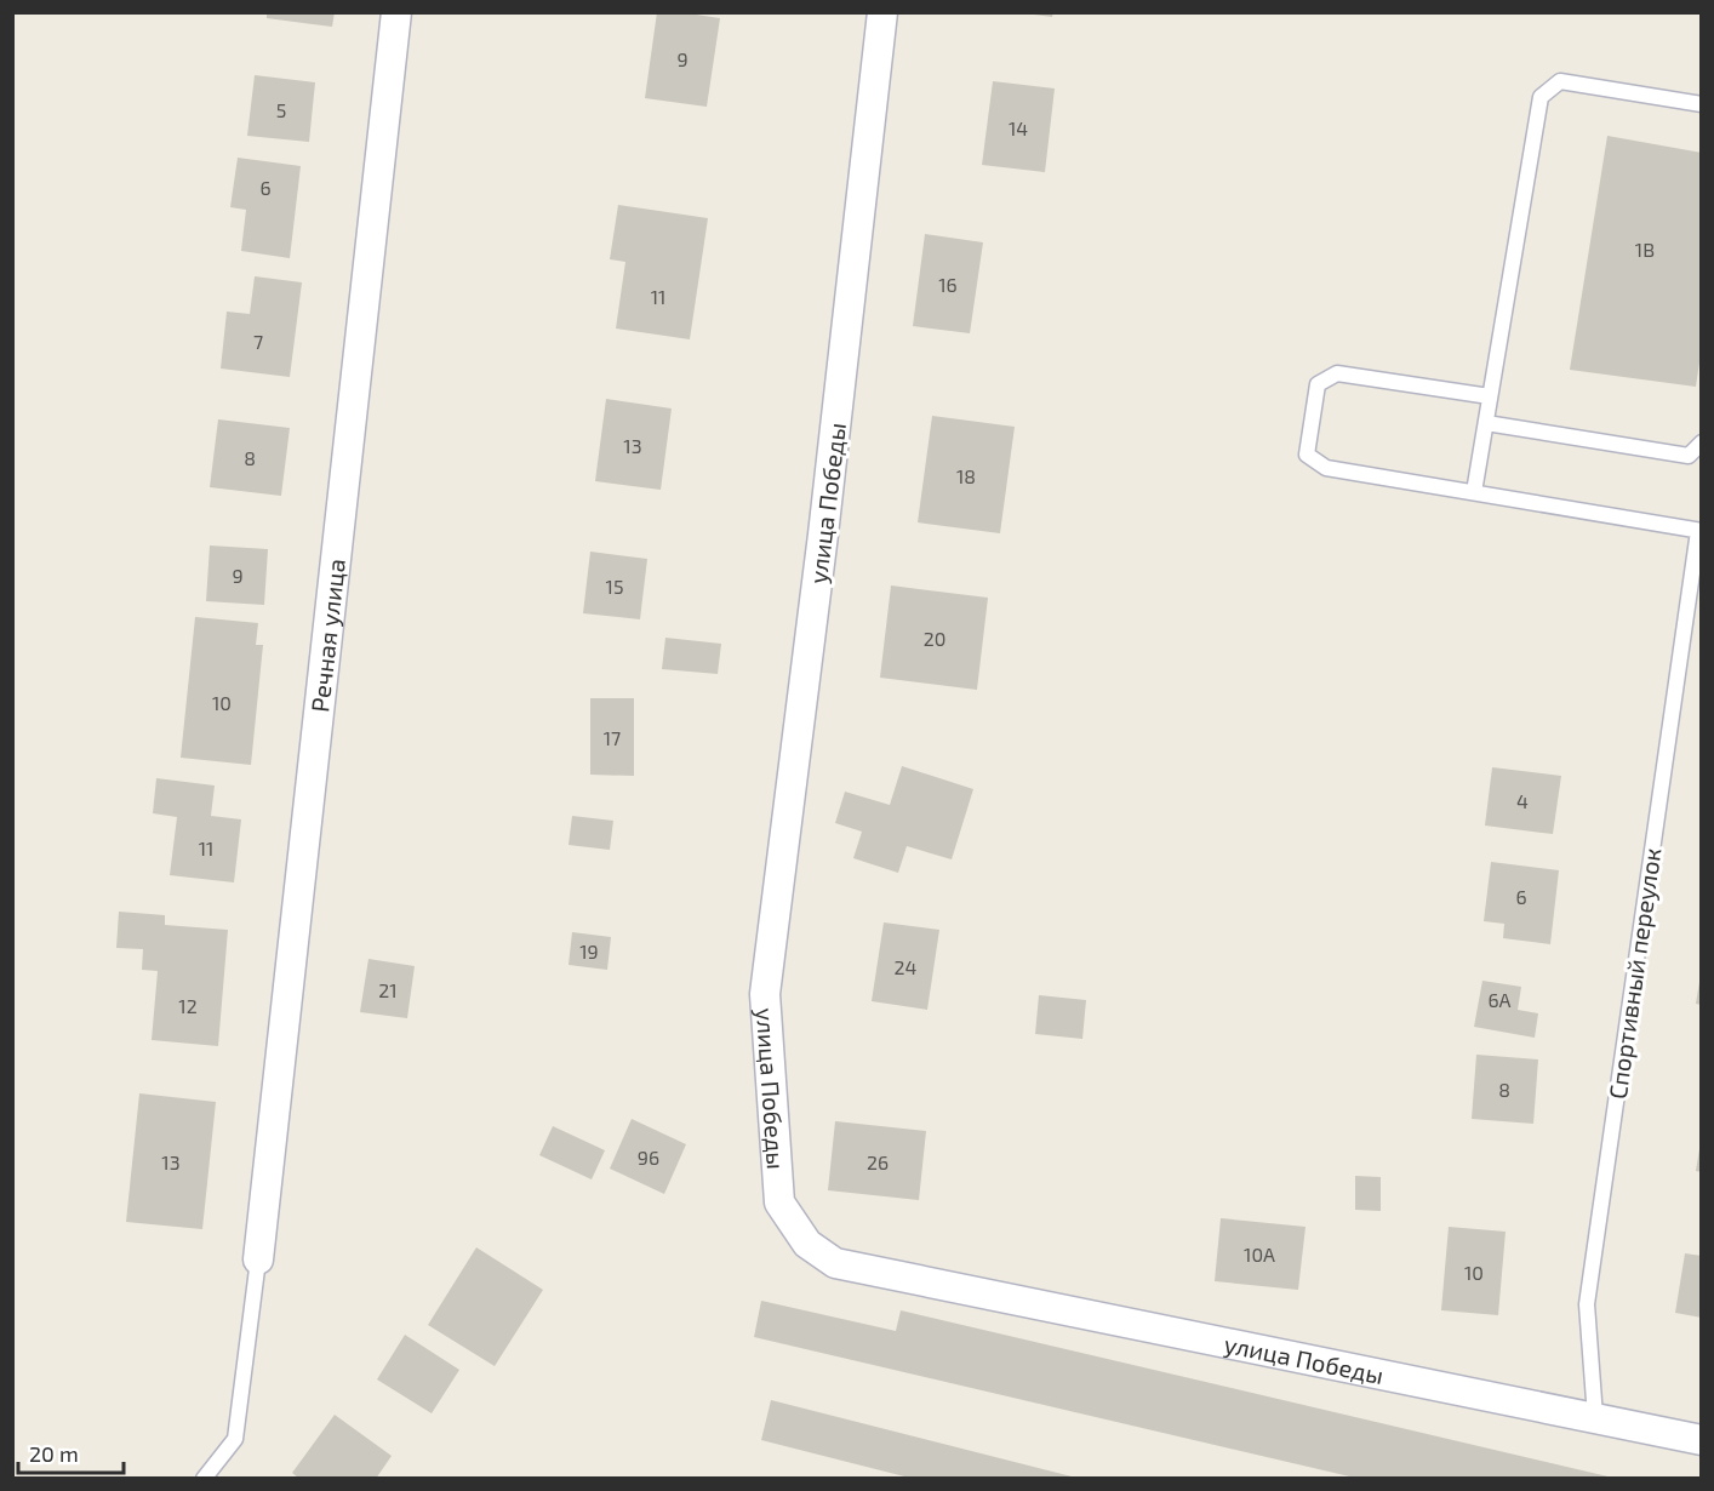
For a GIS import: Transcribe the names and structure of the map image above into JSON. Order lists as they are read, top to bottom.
{
  "streets": {
    "street": ["улица Победы", "Речная улица"],
    "lane": ["Спортивный переулок"]
  },
  "crossings": [
    ["улица Победы", "Спортивный переулок"]
  ],
  "house_numbers": [
    "9",
    "5",
    "14",
    "6",
    "1В",
    "16",
    "11",
    "7",
    "13",
    "8",
    "18",
    "9",
    "15",
    "20",
    "10",
    "17",
    "4",
    "11",
    "6",
    "19",
    "24",
    "21",
    "6А",
    "12",
    "8",
    "96",
    "13",
    "26",
    "10А",
    "10"
  ],
  "scale_bar": "20 m"
}
